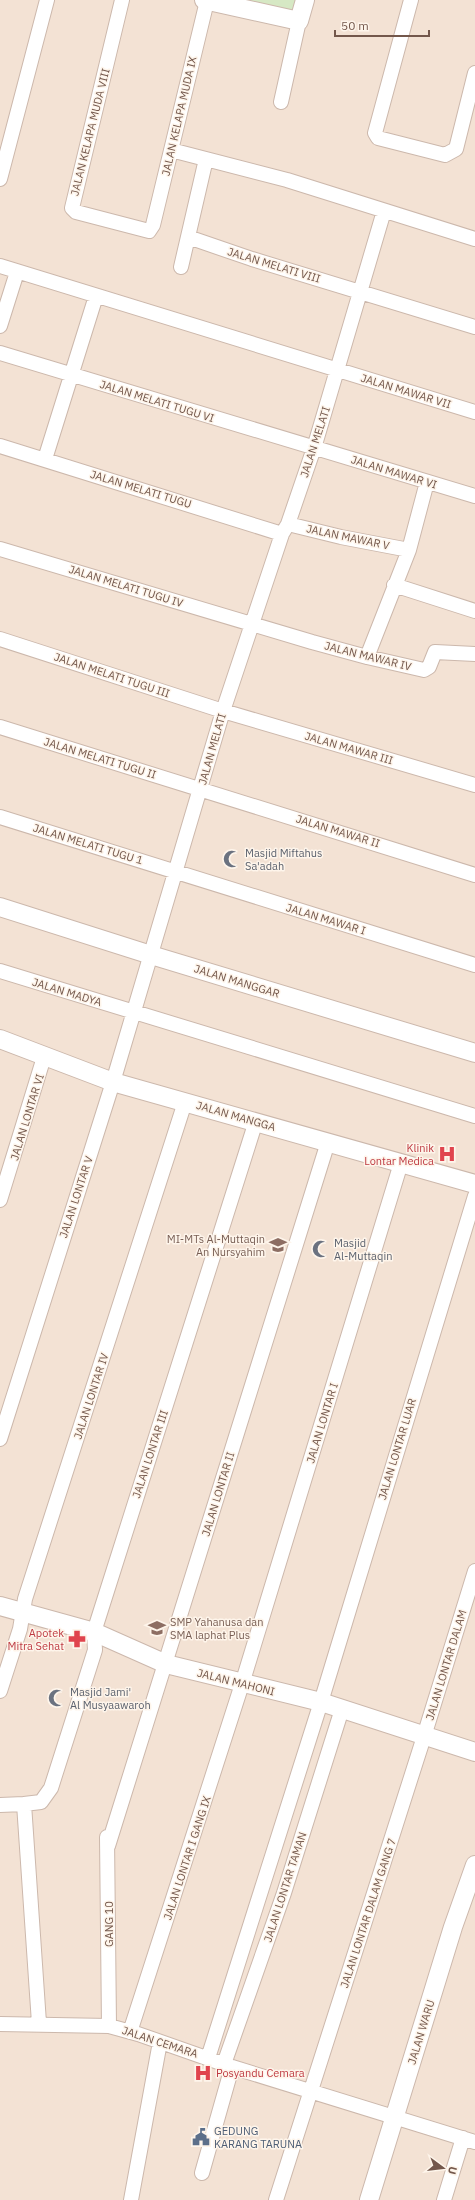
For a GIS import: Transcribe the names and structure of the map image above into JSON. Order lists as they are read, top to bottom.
{
  "streets": {
    "street": [
      "JALAN KELAPA MUDA IX",
      "JALAN KELAPA MUDA VIII",
      "JALAN MELATI VIII",
      "JALAN MAWAR VII",
      "JALAN MELATI TUGU VI",
      "JALAN MELATI",
      "JALAN MAWAR VI",
      "JALAN MELATI TUGU",
      "JALAN MAWAR V",
      "JALAN MELATI TUGU IV",
      "JALAN MAWAR IV",
      "JALAN MELATI TUGU III",
      "JALAN MAWAR III",
      "JALAN MELATI TUGU II",
      "JALAN MAWAR II",
      "JALAN MELATI TUGU 1",
      "JALAN MAWAR I",
      "JALAN MANGGAR",
      "JALAN MADYA",
      "JALAN MANGGA",
      "JALAN LONTAR VI",
      "JALAN LONTAR V",
      "JALAN LONTAR IV",
      "JALAN LONTAR I",
      "JALAN LONTAR LUAR",
      "JALAN LONTAR III",
      "JALAN LONTAR II",
      "JALAN LONTAR DALAM",
      "JALAN MAHONI",
      "JALAN LONTAR I GANG IX",
      "JALAN LONTAR TAMAN",
      "JALAN LONTAR DALAM GANG 7",
      "GANG 10",
      "JALAN WARU",
      "JALAN CEMARA"
    ]
  },
  "crossings": [
    ["JALAN KELAPA MUDA IX", "JALAN KELAPA MUDA VIII"],
    ["JALAN MELATI VIII", "JALAN MELATI"],
    ["JALAN MAWAR VII", "JALAN MELATI"],
    ["JALAN MELATI TUGU VI", "JALAN MELATI"],
    ["JALAN MELATI TUGU VI", "JALAN MAWAR VI"],
    ["JALAN MELATI", "JALAN MAWAR VI"],
    ["JALAN MELATI", "JALAN MELATI TUGU"],
    ["JALAN MELATI", "JALAN MAWAR V"],
    ["JALAN MELATI", "JALAN MELATI TUGU IV"],
    ["JALAN MELATI", "JALAN MAWAR IV"],
    ["JALAN MELATI", "JALAN MELATI TUGU III"],
    ["JALAN MELATI", "JALAN MAWAR III"],
    ["JALAN MELATI", "JALAN MELATI TUGU II"],
    ["JALAN MELATI", "JALAN MAWAR II"],
    ["JALAN MELATI", "JALAN MELATI TUGU 1"],
    ["JALAN MELATI", "JALAN MAWAR I"],
    ["JALAN MELATI", "JALAN MANGGAR"],
    ["JALAN MELATI", "JALAN LONTAR V"],
    ["JALAN MELATI TUGU", "JALAN MAWAR V"],
    ["JALAN MELATI TUGU IV", "JALAN MAWAR IV"],
    ["JALAN MELATI TUGU III", "JALAN MAWAR III"],
    ["JALAN MELATI TUGU II", "JALAN MAWAR II"],
    ["JALAN MELATI TUGU 1", "JALAN MAWAR I"],
    ["JALAN MANGGAR", "JALAN LONTAR V"],
    ["JALAN MADYA", "JALAN LONTAR V"],
    ["JALAN MANGGA", "JALAN LONTAR VI"],
    ["JALAN MANGGA", "JALAN LONTAR V"],
    ["JALAN MANGGA", "JALAN LONTAR IV"],
    ["JALAN MANGGA", "JALAN LONTAR I"],
    ["JALAN MANGGA", "JALAN LONTAR III"],
    ["JALAN MANGGA", "JALAN LONTAR II"],
    ["JALAN LONTAR IV", "JALAN MAHONI"],
    ["JALAN LONTAR I", "JALAN MAHONI"],
    ["JALAN LONTAR I", "JALAN LONTAR I GANG IX"],
    ["JALAN LONTAR LUAR", "JALAN MAHONI"],
    ["JALAN LONTAR LUAR", "JALAN LONTAR TAMAN"],
    ["JALAN LONTAR III", "JALAN MAHONI"],
    ["JALAN LONTAR II", "JALAN MAHONI"],
    ["JALAN LONTAR II", "GANG 10"],
    ["JALAN LONTAR DALAM", "JALAN MAHONI"],
    ["JALAN LONTAR DALAM", "JALAN LONTAR DALAM GANG 7"],
    ["JALAN MAHONI", "JALAN LONTAR I GANG IX"],
    ["JALAN MAHONI", "JALAN LONTAR TAMAN"],
    ["JALAN MAHONI", "JALAN LONTAR DALAM GANG 7"],
    ["JALAN LONTAR I GANG IX", "JALAN CEMARA"],
    ["JALAN LONTAR TAMAN", "JALAN CEMARA"],
    ["JALAN LONTAR DALAM GANG 7", "JALAN CEMARA"],
    ["GANG 10", "JALAN CEMARA"],
    ["JALAN WARU", "JALAN CEMARA"]
  ],
  "places": {
    "mosque": ["Masjid Miftahus Sa'adah", "Masjid Al-Muttaqin", "Masjid Jami' Al Musyaawaroh"],
    "hospital": ["Klinik Lontar Medica", "Posyandu Cemara"],
    "school or university": ["MI-MTs Al-Muttaqin An Nursyahim", "SMP Yahanusa dan SMA laphat Plus"],
    "pharmacy": ["Apotek Mitra Sehat"],
    "public building": ["GEDUNG KARANG TARUNA"]
  },
  "scale_bar": "50 m",
  "north": "right"
}
